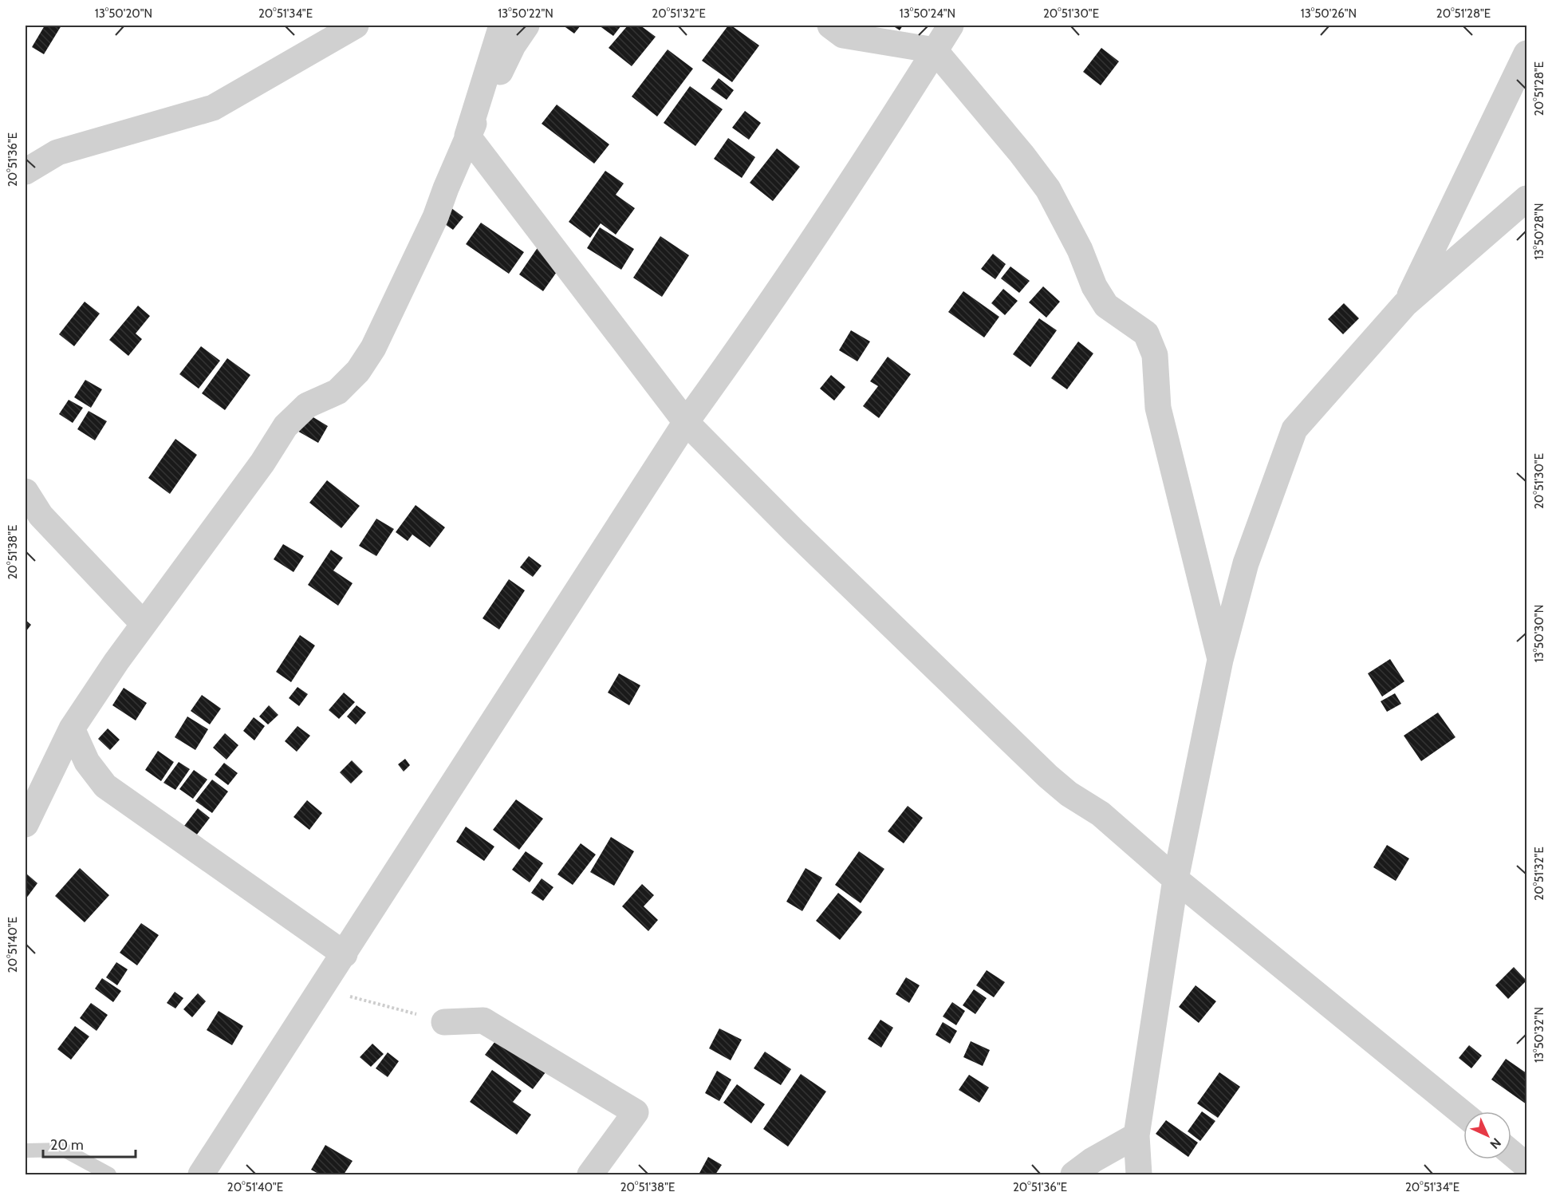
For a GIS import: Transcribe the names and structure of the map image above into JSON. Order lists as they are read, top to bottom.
{
  "scale_bar": "20 m",
  "north": "bottom right",
  "coordinates": [
    "13°50'20\"N",
    "20°51'34\"E",
    "13°50'22\"N",
    "20°51'32\"E",
    "13°50'24\"N",
    "20°51'30\"E",
    "13°50'26\"N",
    "20°51'28\"E",
    "20°51'36\"E",
    "13°50'28\"N",
    "20°51'38\"E",
    "13°50'30\"N",
    "20°51'40\"E",
    "13°50'32\"N"
  ]
}
